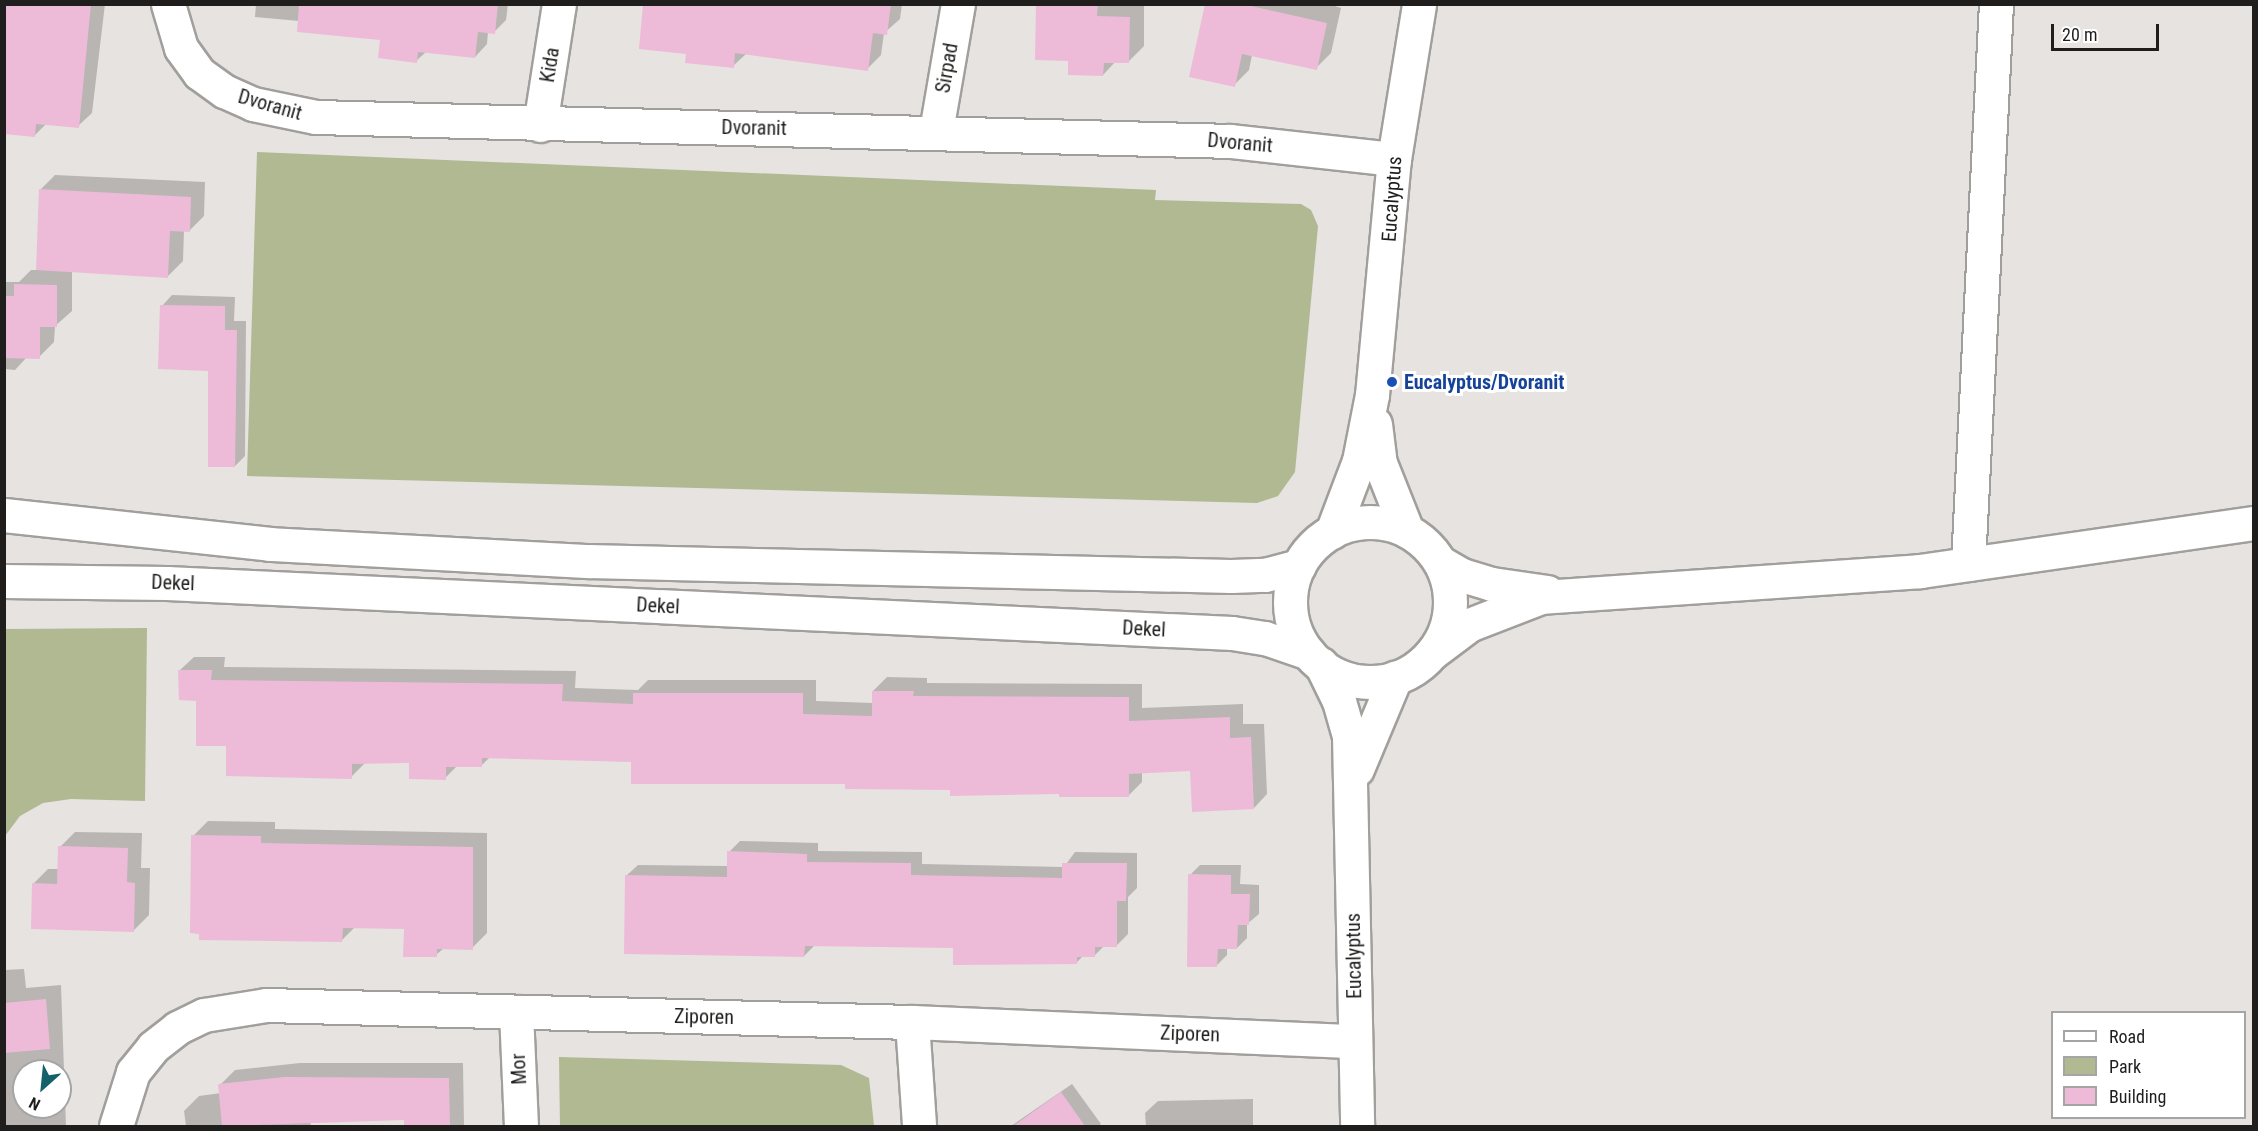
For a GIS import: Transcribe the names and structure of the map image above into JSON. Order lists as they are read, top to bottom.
{
  "streets": {
    "street": [
      "Kida",
      "Sirpad",
      "Dvoranit",
      "Eucalyptus",
      "Dekel",
      "Ziporen",
      "Mor"
    ]
  },
  "crossings": [
    ["Kida", "Dvoranit"],
    ["Sirpad", "Dvoranit"],
    ["Dvoranit", "Eucalyptus"],
    ["Eucalyptus", "Dekel"],
    ["Eucalyptus", "Ziporen"],
    ["Ziporen", "Mor"]
  ],
  "places": ["Eucalyptus/Dvoranit"],
  "legend": ["Road", "Park", "Building"],
  "scale_bar": "20 m",
  "north": "bottom left"
}
